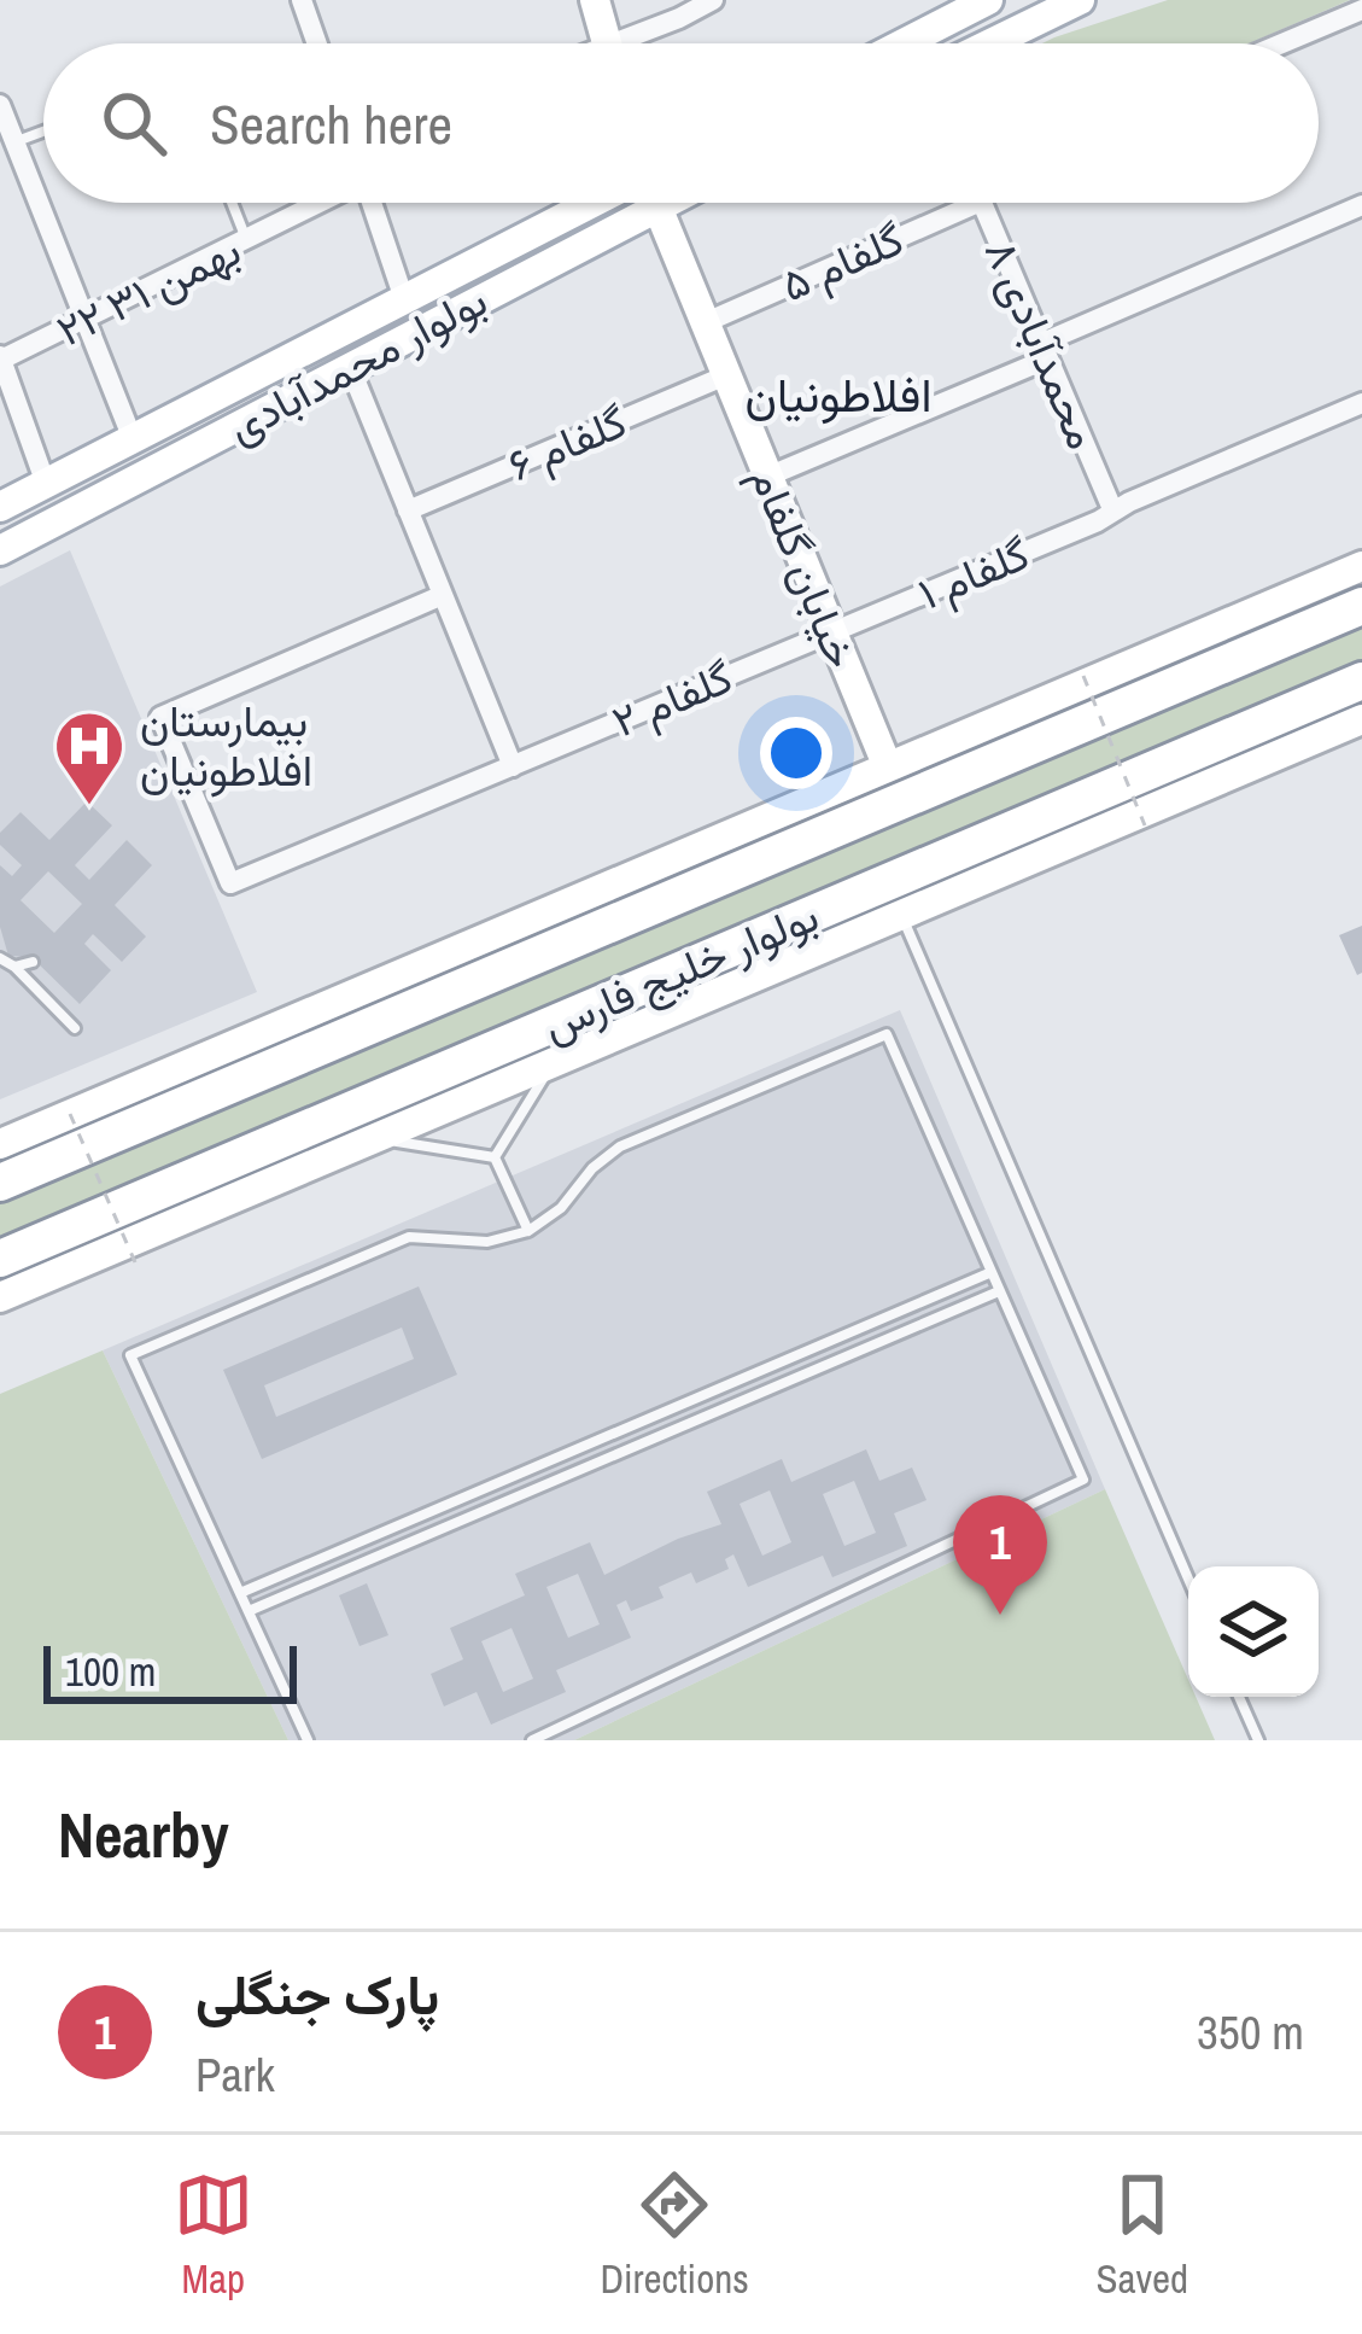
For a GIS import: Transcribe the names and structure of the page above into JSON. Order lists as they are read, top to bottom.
{
  "streets": {
    "highway": ["بولوار خلیج فارس"],
    "street": [
      "گلفام ۵",
      "۲۲ بهمن ۳۱",
      "محمدآبادی ۸",
      "بولوار محمدآبادی",
      "گلفام ۶",
      "خیابان گلفام",
      "گلفام ۱",
      "گلفام ۲"
    ]
  },
  "crossings": [
    ["گلفام ۵", "خیابان گلفام"],
    ["محمدآبادی ۸", "گلفام ۱"],
    ["گلفام ۶", "خیابان گلفام"],
    ["خیابان گلفام", "گلفام ۱"],
    ["خیابان گلفام", "گلفام ۲"],
    ["گلفام ۱", "گلفام ۲"]
  ],
  "districts": ["افلاطونیان"],
  "places": {
    "hospital": ["بیمارستان افلاطونیان"]
  },
  "scale_bar": "100 m",
  "page": {
    "search": "Search here",
    "pins": "1",
    "scale": "100 m",
    "heading": "Nearby",
    "list": [
      {
        "mark": "1",
        "name": "پارک جنگلی",
        "note": "Park",
        "value": "350 m"
      }
    ],
    "nav": ["Map", "Directions", "Saved"]
  }
}
